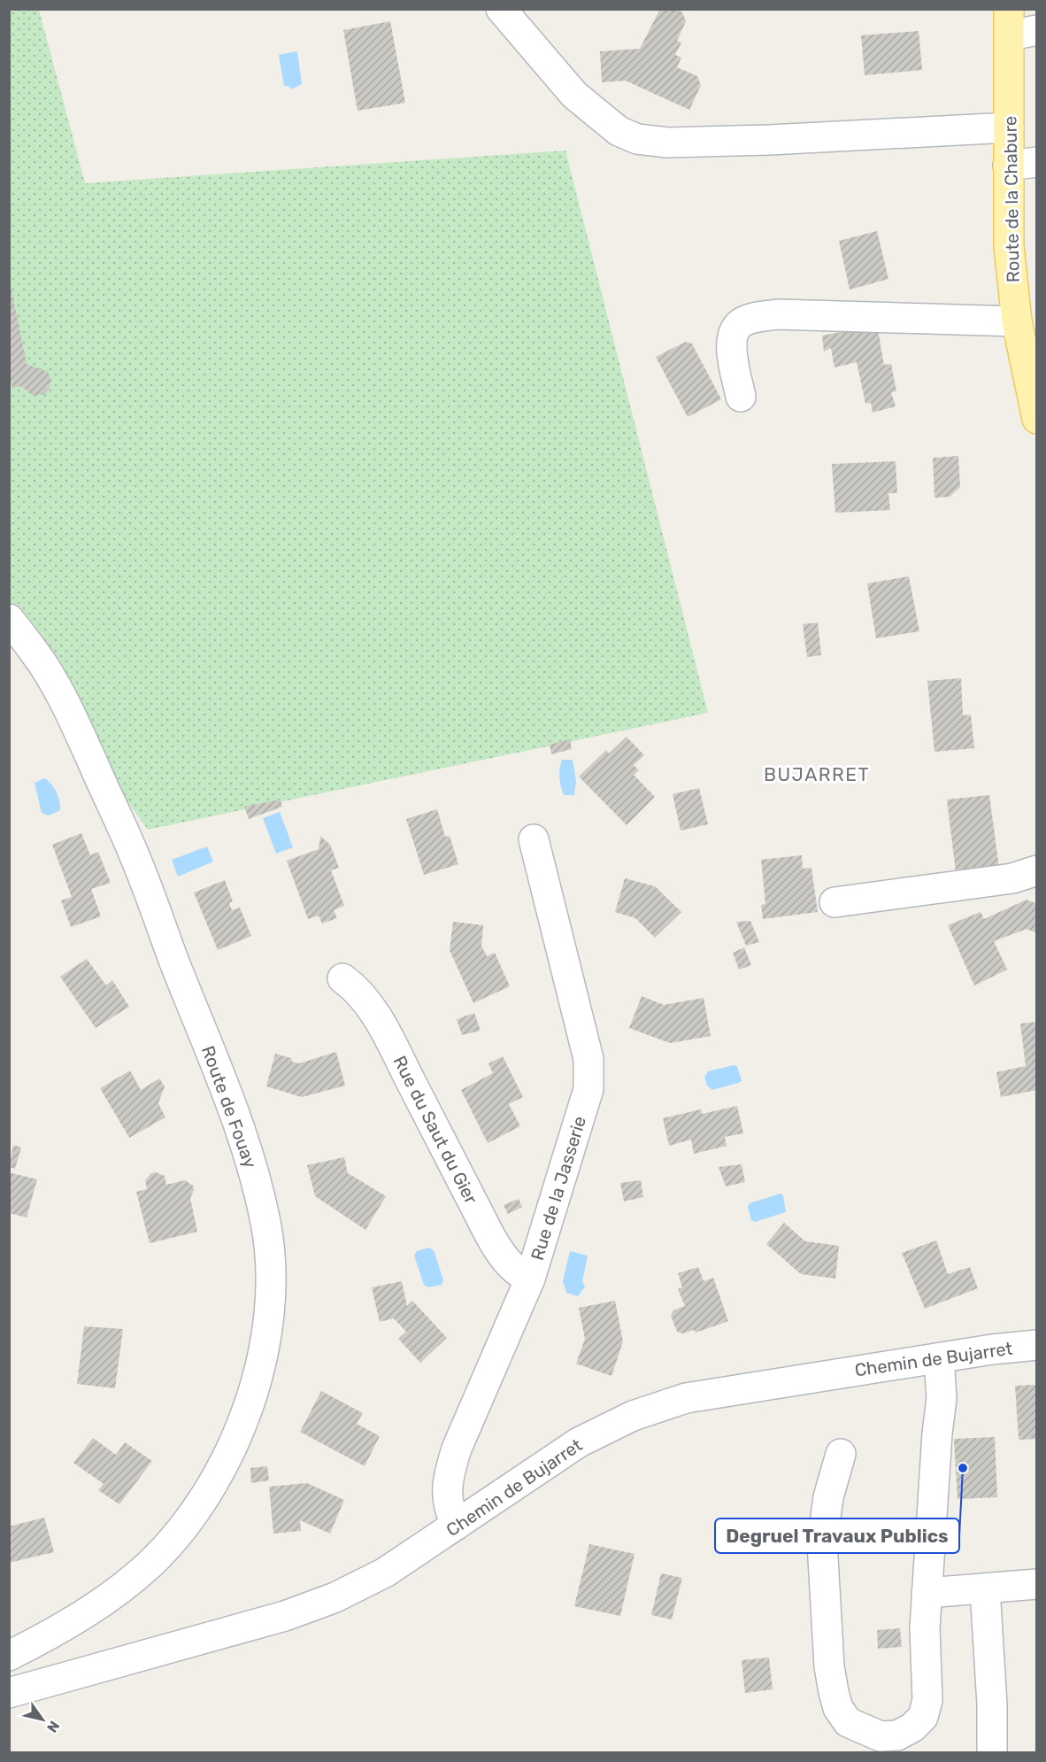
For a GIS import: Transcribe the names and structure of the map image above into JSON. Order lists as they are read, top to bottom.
{
  "streets": {
    "main road": ["Route de la Chabure"],
    "street": [
      "Route de Fouay",
      "Rue du Saut du Gier",
      "Rue de la Jasserie",
      "Chemin de Bujarret"
    ]
  },
  "crossings": [
    ["Rue du Saut du Gier", "Rue de la Jasserie"],
    ["Rue de la Jasserie", "Chemin de Bujarret"]
  ],
  "districts": ["BUJARRET"],
  "places": ["Degruel Travaux Publics"],
  "north": "bottom right"
}
